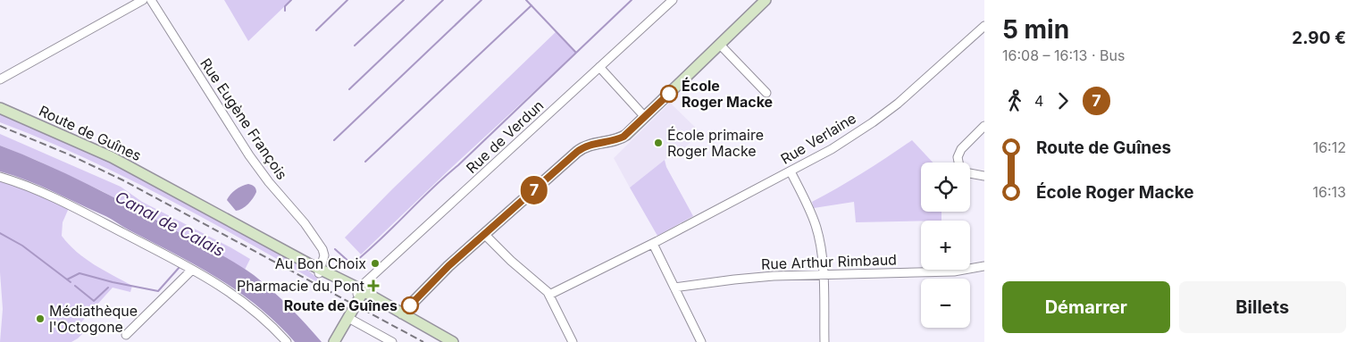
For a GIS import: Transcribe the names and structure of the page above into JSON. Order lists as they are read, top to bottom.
{
  "streets": {
    "main road": ["Route de Guînes"],
    "street": [
      "Rue Eugène François",
      "Rue de Verdun",
      "Rue Verlaine",
      "Rue Arthur Rimbaud"
    ]
  },
  "crossings": [
    ["Rue Eugène François", "Route de Guînes"],
    ["Route de Guînes", "Rue de Verdun"]
  ],
  "water": ["Canal de Calais"],
  "places": {
    "other": [
      "École Roger Macke",
      "École primaire Roger Macke",
      "Au Bon Choix",
      "Route de Guînes",
      "Médiathèque l'Octogone"
    ],
    "health": ["Pharmacie du Pont"]
  },
  "lines": ["bus line 7"],
  "page": {
    "on_map": "7",
    "heading": ["5 min", "16:08 – 16:13 · Bus", "2.90 €"],
    "legs": ["4", "7"],
    "list": [
      {
        "name": "Route de Guînes",
        "value": "16:12"
      },
      {
        "name": "École Roger Macke",
        "value": "16:13"
      }
    ],
    "map_buttons": ["+", "−"],
    "buttons": ["Démarrer", "Billets"]
  }
}
